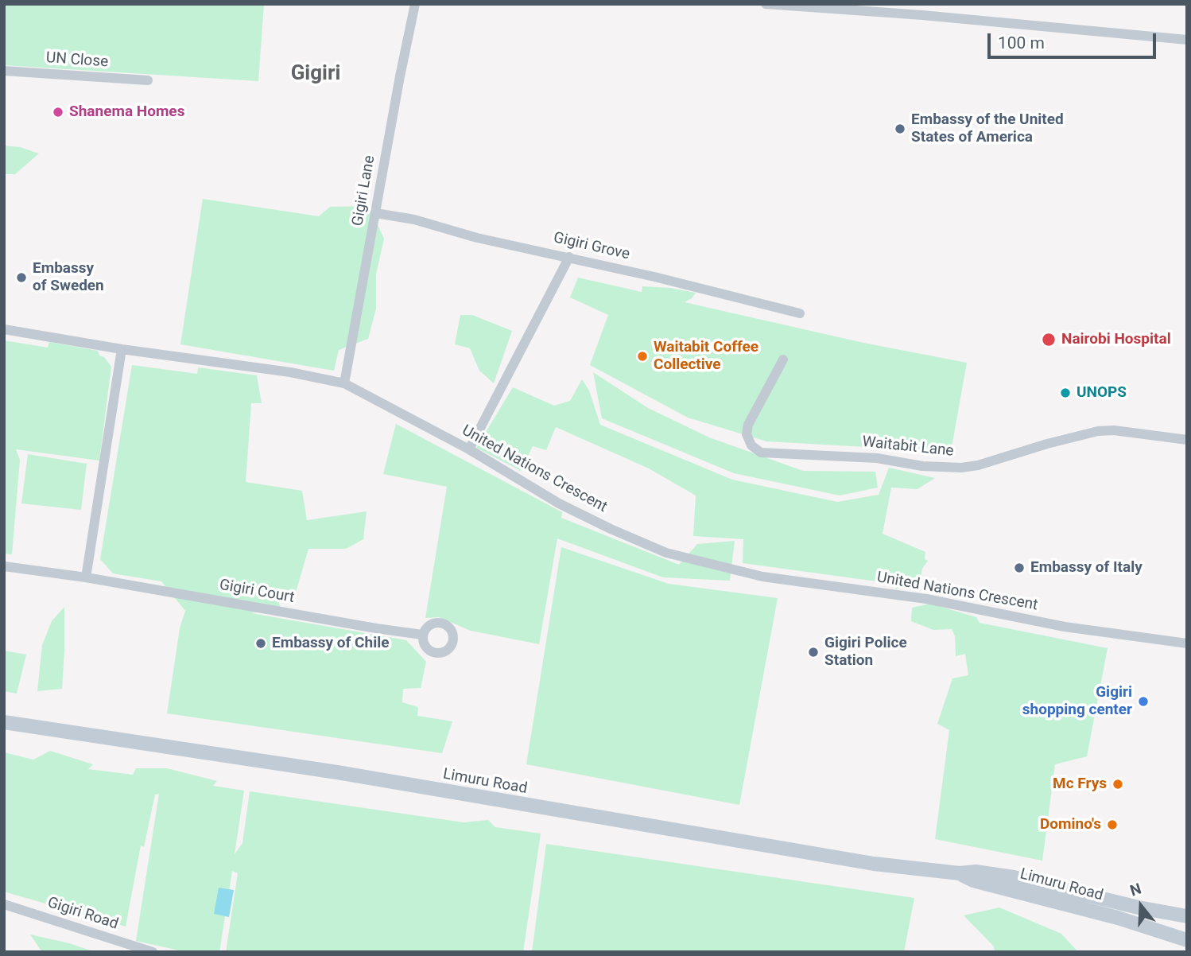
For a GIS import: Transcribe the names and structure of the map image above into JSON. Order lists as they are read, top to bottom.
{
  "streets": {
    "main road": ["Limuru Road"],
    "street": [
      "UN Close",
      "Gigiri Lane",
      "Gigiri Grove",
      "Waitabit Lane",
      "United Nations Crescent",
      "Gigiri Court",
      "Gigiri Road"
    ]
  },
  "crossings": [
    ["Gigiri Lane", "Gigiri Grove"],
    ["Gigiri Lane", "United Nations Crescent"]
  ],
  "districts": ["Gigiri"],
  "places": [
    "Shanema Homes",
    "Embassy of the United States of America",
    "Embassy of Sweden",
    "Nairobi Hospital",
    "Waitabit Coffee Collective",
    "UNOPS",
    "Embassy of Italy",
    "Embassy of Chile",
    "Gigiri Police Station",
    "Gigiri shopping center",
    "Mc Frys",
    "Domino's"
  ],
  "scale_bar": "100 m",
  "north": "top"
}
